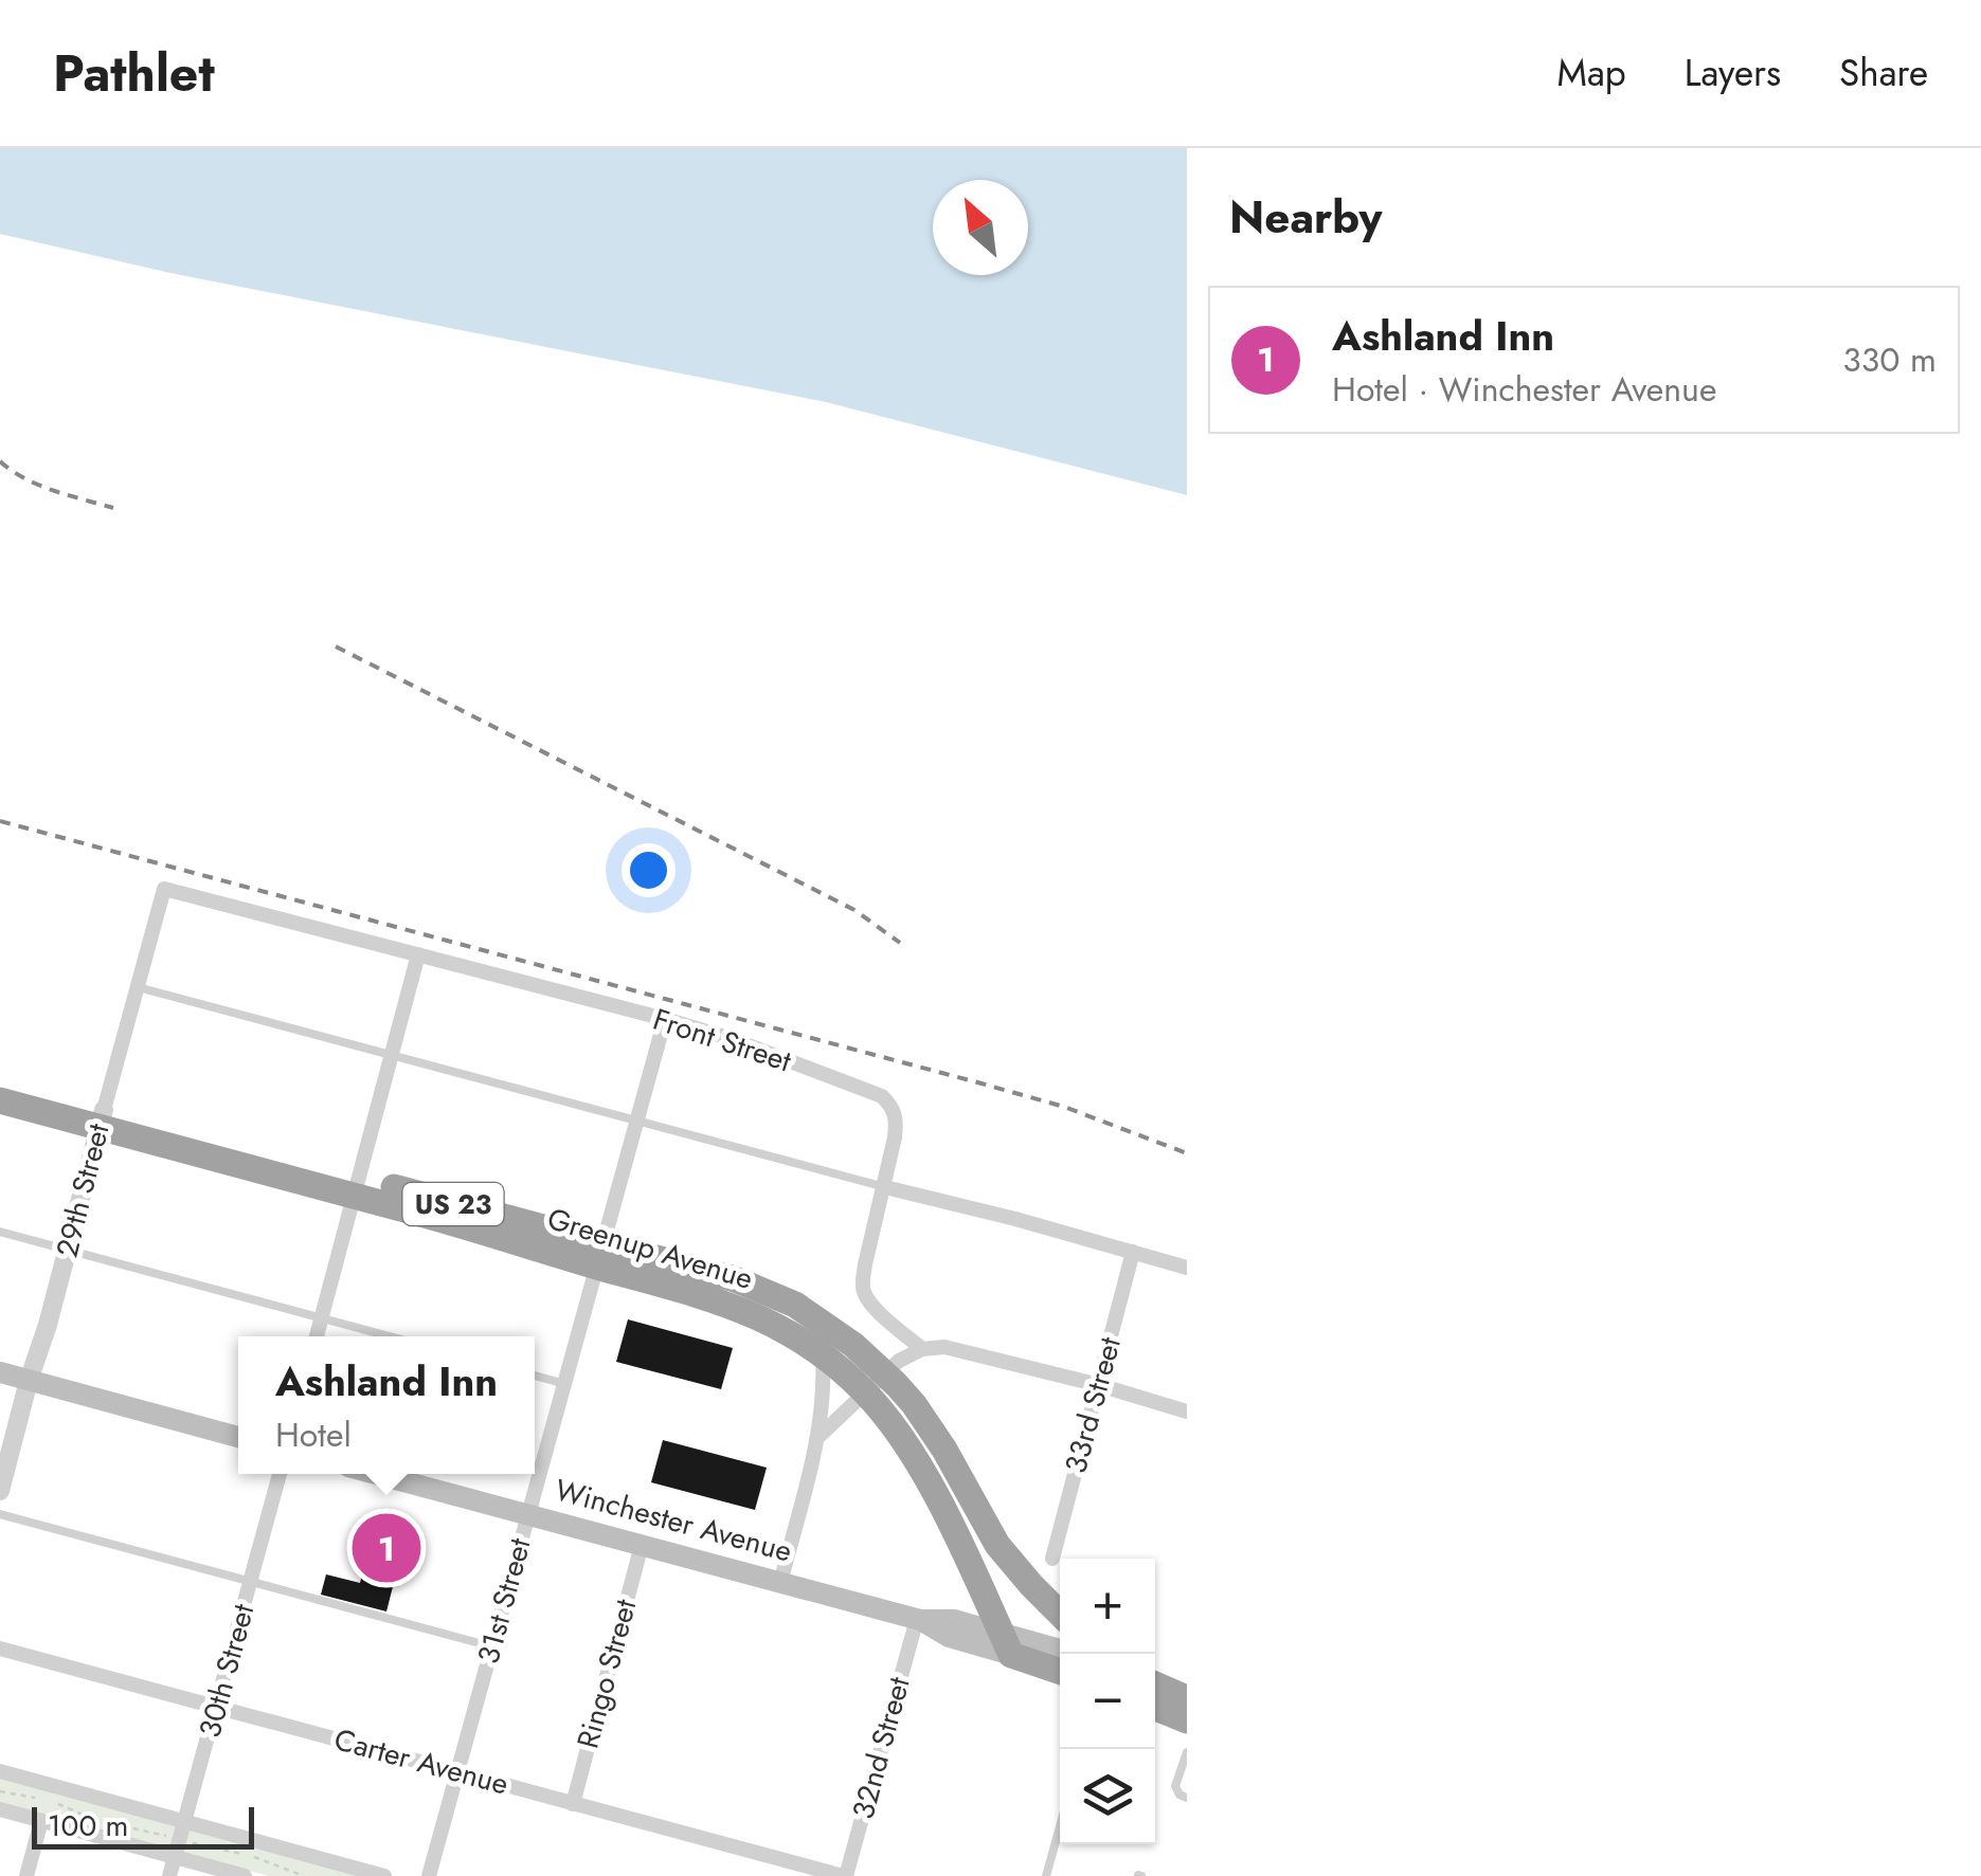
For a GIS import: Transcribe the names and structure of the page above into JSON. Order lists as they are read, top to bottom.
{
  "streets": {
    "highway": ["US 23", "Greenup Avenue", "Winchester Avenue"],
    "street": [
      "Front Street",
      "29th Street",
      "33rd Street",
      "31st Street",
      "30th Street",
      "Ringo Street",
      "32nd Street",
      "Carter Avenue"
    ]
  },
  "crossings": [
    ["Front Street", "29th Street"],
    ["Front Street", "31st Street"],
    ["29th Street", "Greenup Avenue"],
    ["US 23", "Greenup Avenue"],
    ["US 23", "Winchester Avenue"],
    ["Greenup Avenue", "31st Street"],
    ["Winchester Avenue", "31st Street"],
    ["Winchester Avenue", "Ringo Street"],
    ["Winchester Avenue", "32nd Street"],
    ["31st Street", "Carter Avenue"],
    ["30th Street", "Carter Avenue"],
    ["Ringo Street", "Carter Avenue"],
    ["32nd Street", "Carter Avenue"]
  ],
  "scale_bar": "100 m",
  "north": "top left",
  "page": {
    "header": "Pathlet",
    "nav": ["Map", "Layers", "Share"],
    "heading": "Nearby",
    "list": [
      {
        "mark": "1",
        "name": "Ashland Inn",
        "note": "Hotel · Winchester Avenue",
        "value": "330 m"
      }
    ],
    "popup": ["Ashland Inn", "Hotel"],
    "pins": "1",
    "map_buttons": ["+", "−"],
    "scale": "100 m"
  }
}
